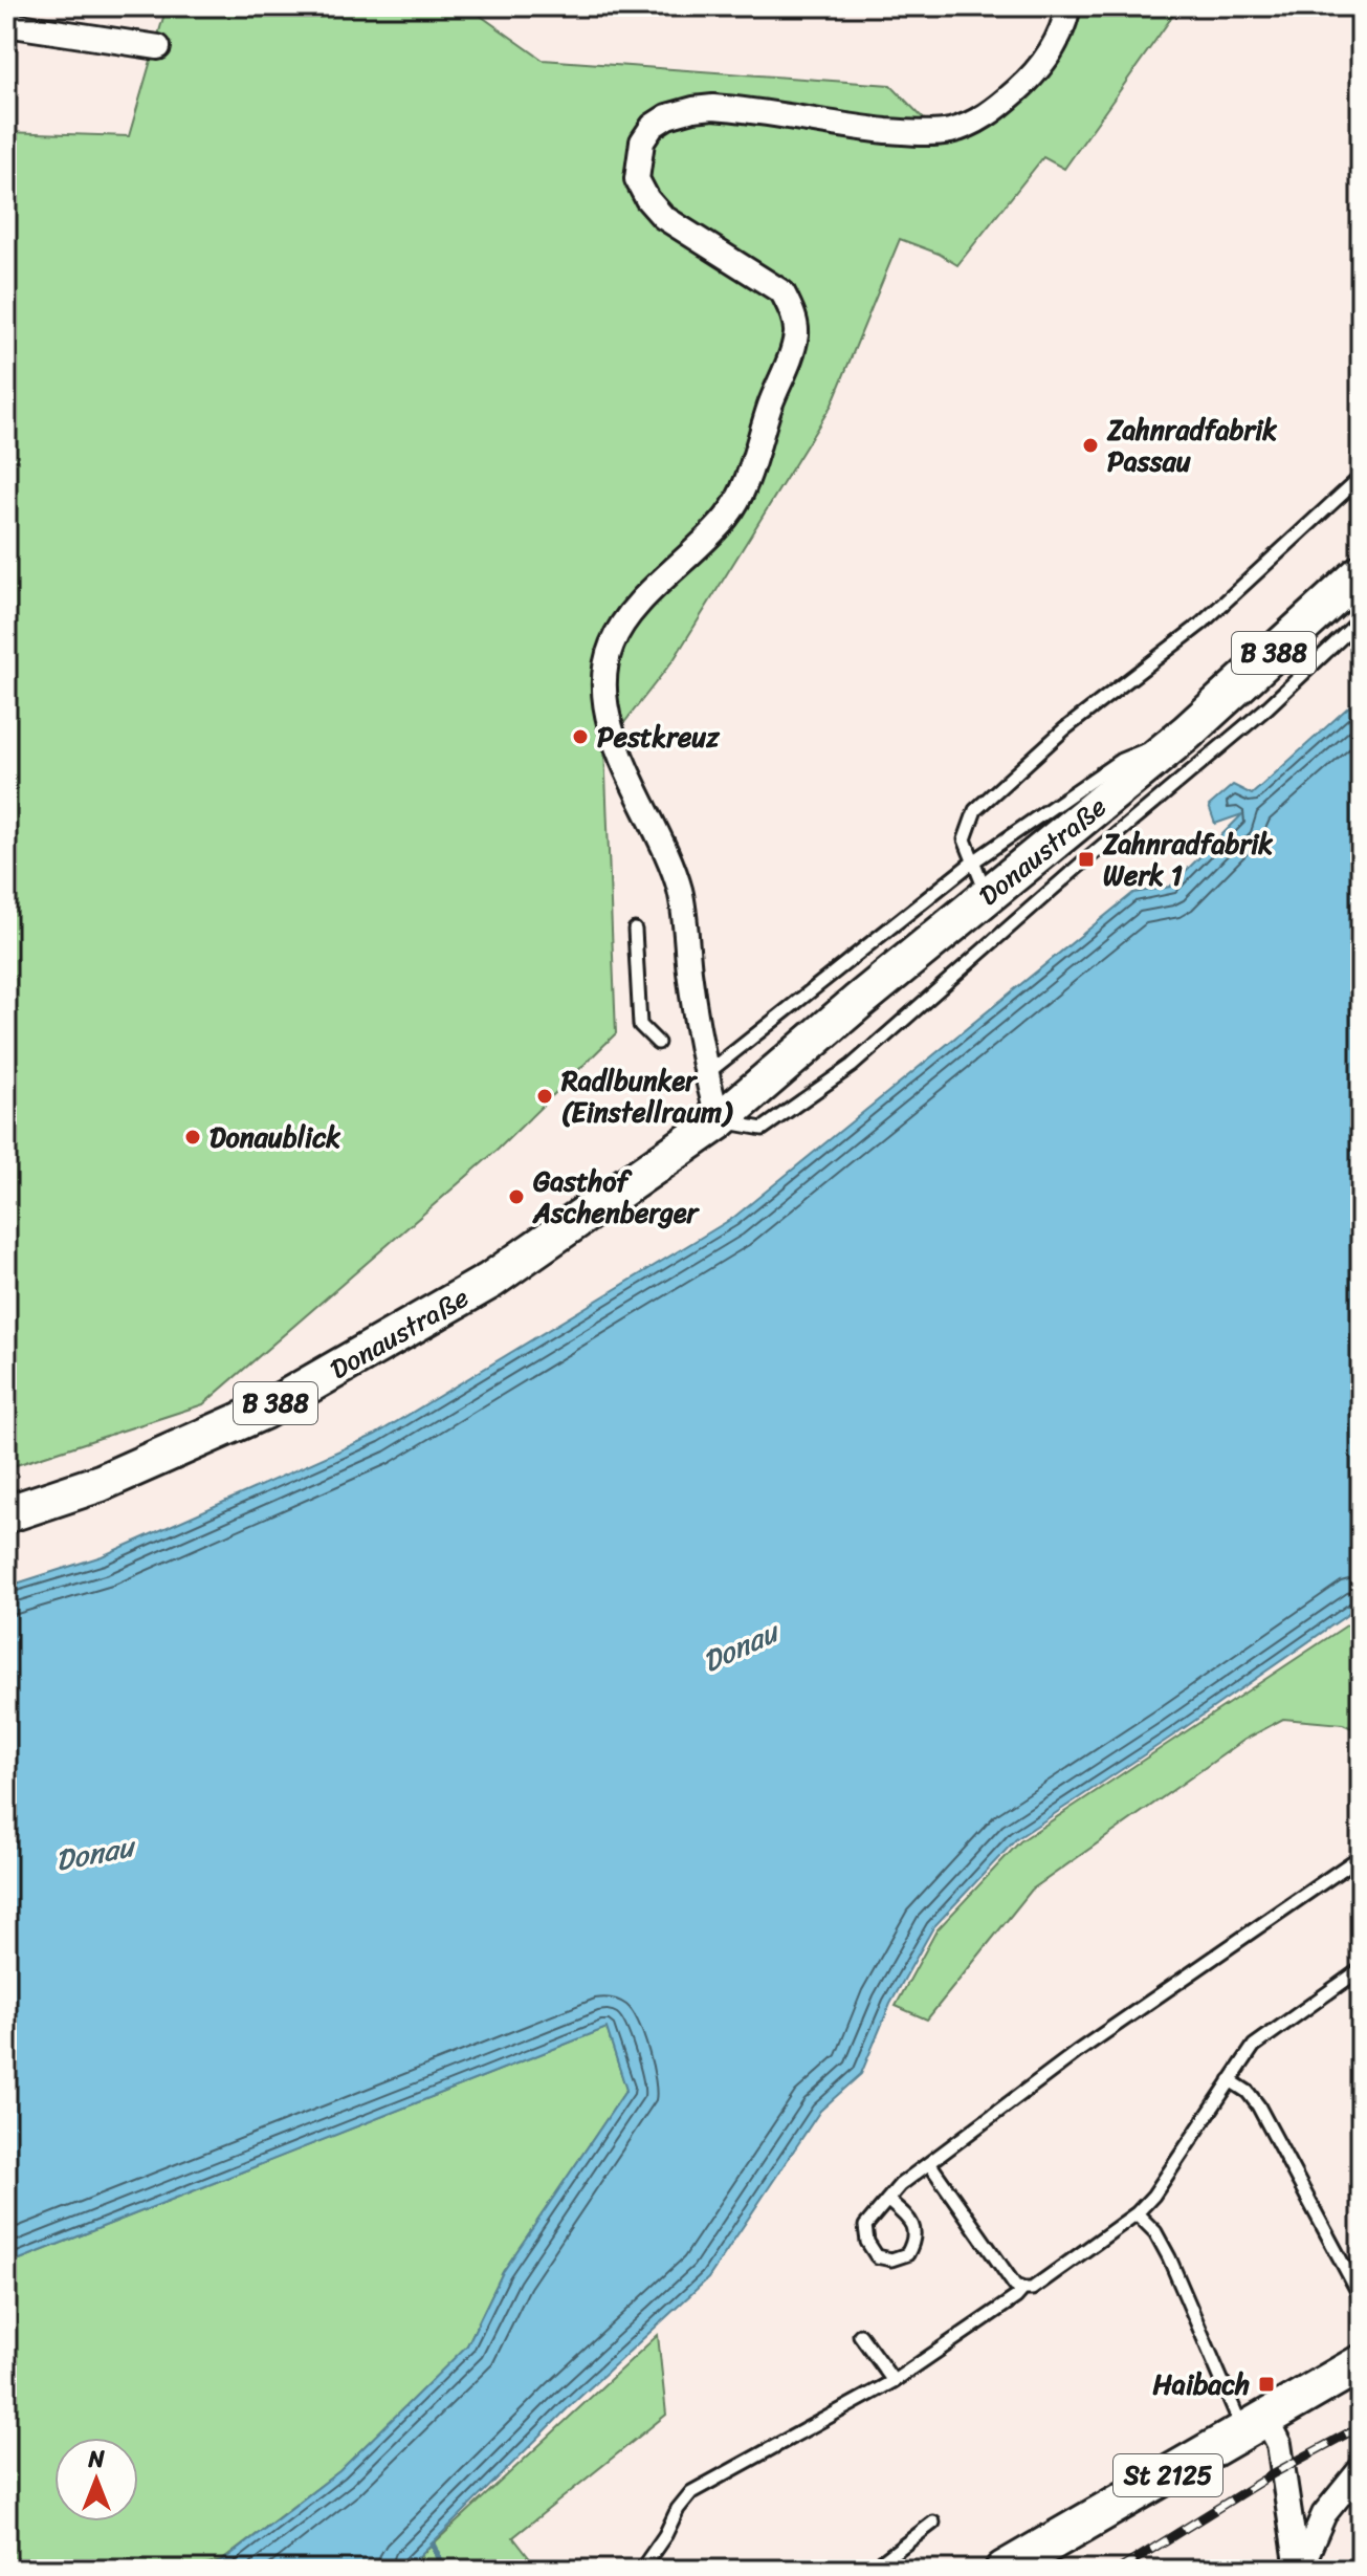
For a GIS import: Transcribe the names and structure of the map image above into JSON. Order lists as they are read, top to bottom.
{
  "streets": {
    "main road": ["B 388", "Donaustraße", "St 2125"]
  },
  "water": ["Donau"],
  "places": {
    "other": [
      "Zahnradfabrik Passau",
      "Pestkreuz",
      "Radlbunker (Einstellraum)",
      "Donaublick",
      "Gasthof Aschenberger"
    ],
    "transit": ["Zahnradfabrik Werk 1", "Haibach"]
  },
  "north": "top"
}
